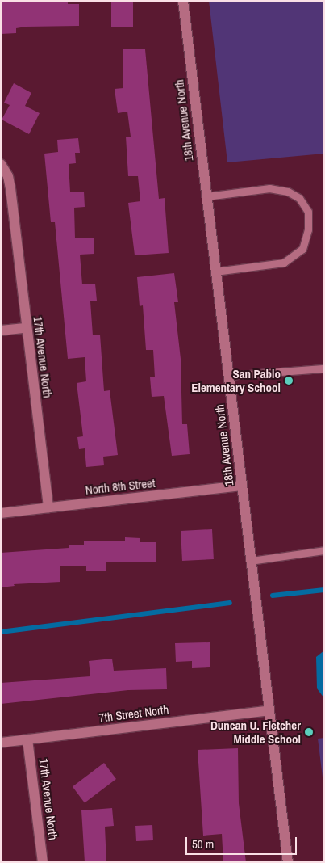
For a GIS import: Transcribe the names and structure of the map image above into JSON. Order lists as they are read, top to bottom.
{
  "streets": {
    "street": [
      "18th Avenue North",
      "17th Avenue North",
      "North 8th Street",
      "7th Street North"
    ]
  },
  "crossings": [
    ["18th Avenue North", "North 8th Street"],
    ["18th Avenue North", "7th Street North"],
    ["17th Avenue North", "North 8th Street"],
    ["17th Avenue North", "7th Street North"]
  ],
  "places": ["San Pablo Elementary School", "Duncan U. Fletcher Middle School"],
  "scale_bar": "50 m"
}
